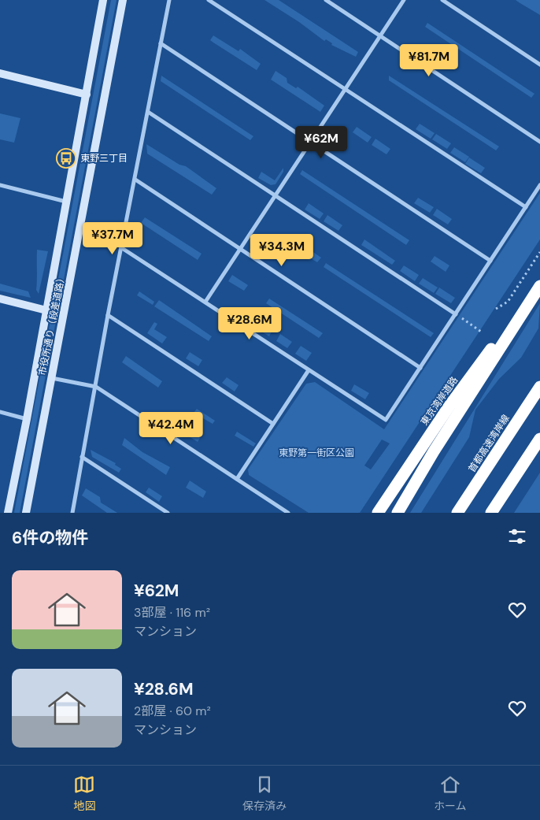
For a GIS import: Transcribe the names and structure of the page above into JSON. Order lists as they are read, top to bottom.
{
  "streets": {
    "highway": ["東京湾岸道路", "首都高速湾岸線"],
    "street": ["市役所通り（段差道路）"]
  },
  "parks": ["東野第一街区公園"],
  "places": {
    "bus stop": ["東野三丁目"]
  },
  "page": {
    "price": [
      "¥81.7M",
      "¥62M",
      "¥37.7M",
      "¥34.3M",
      "¥28.6M",
      "¥42.4M"
    ],
    "heading": "6件の物件",
    "list": [
      {
        "name": "¥62M",
        "note": "3部屋 · 116 m² · マンション"
      },
      {
        "name": "¥28.6M",
        "note": "2部屋 · 60 m² · マンション"
      }
    ],
    "tabs": ["地図", "保存済み", "ホーム"]
  }
}
